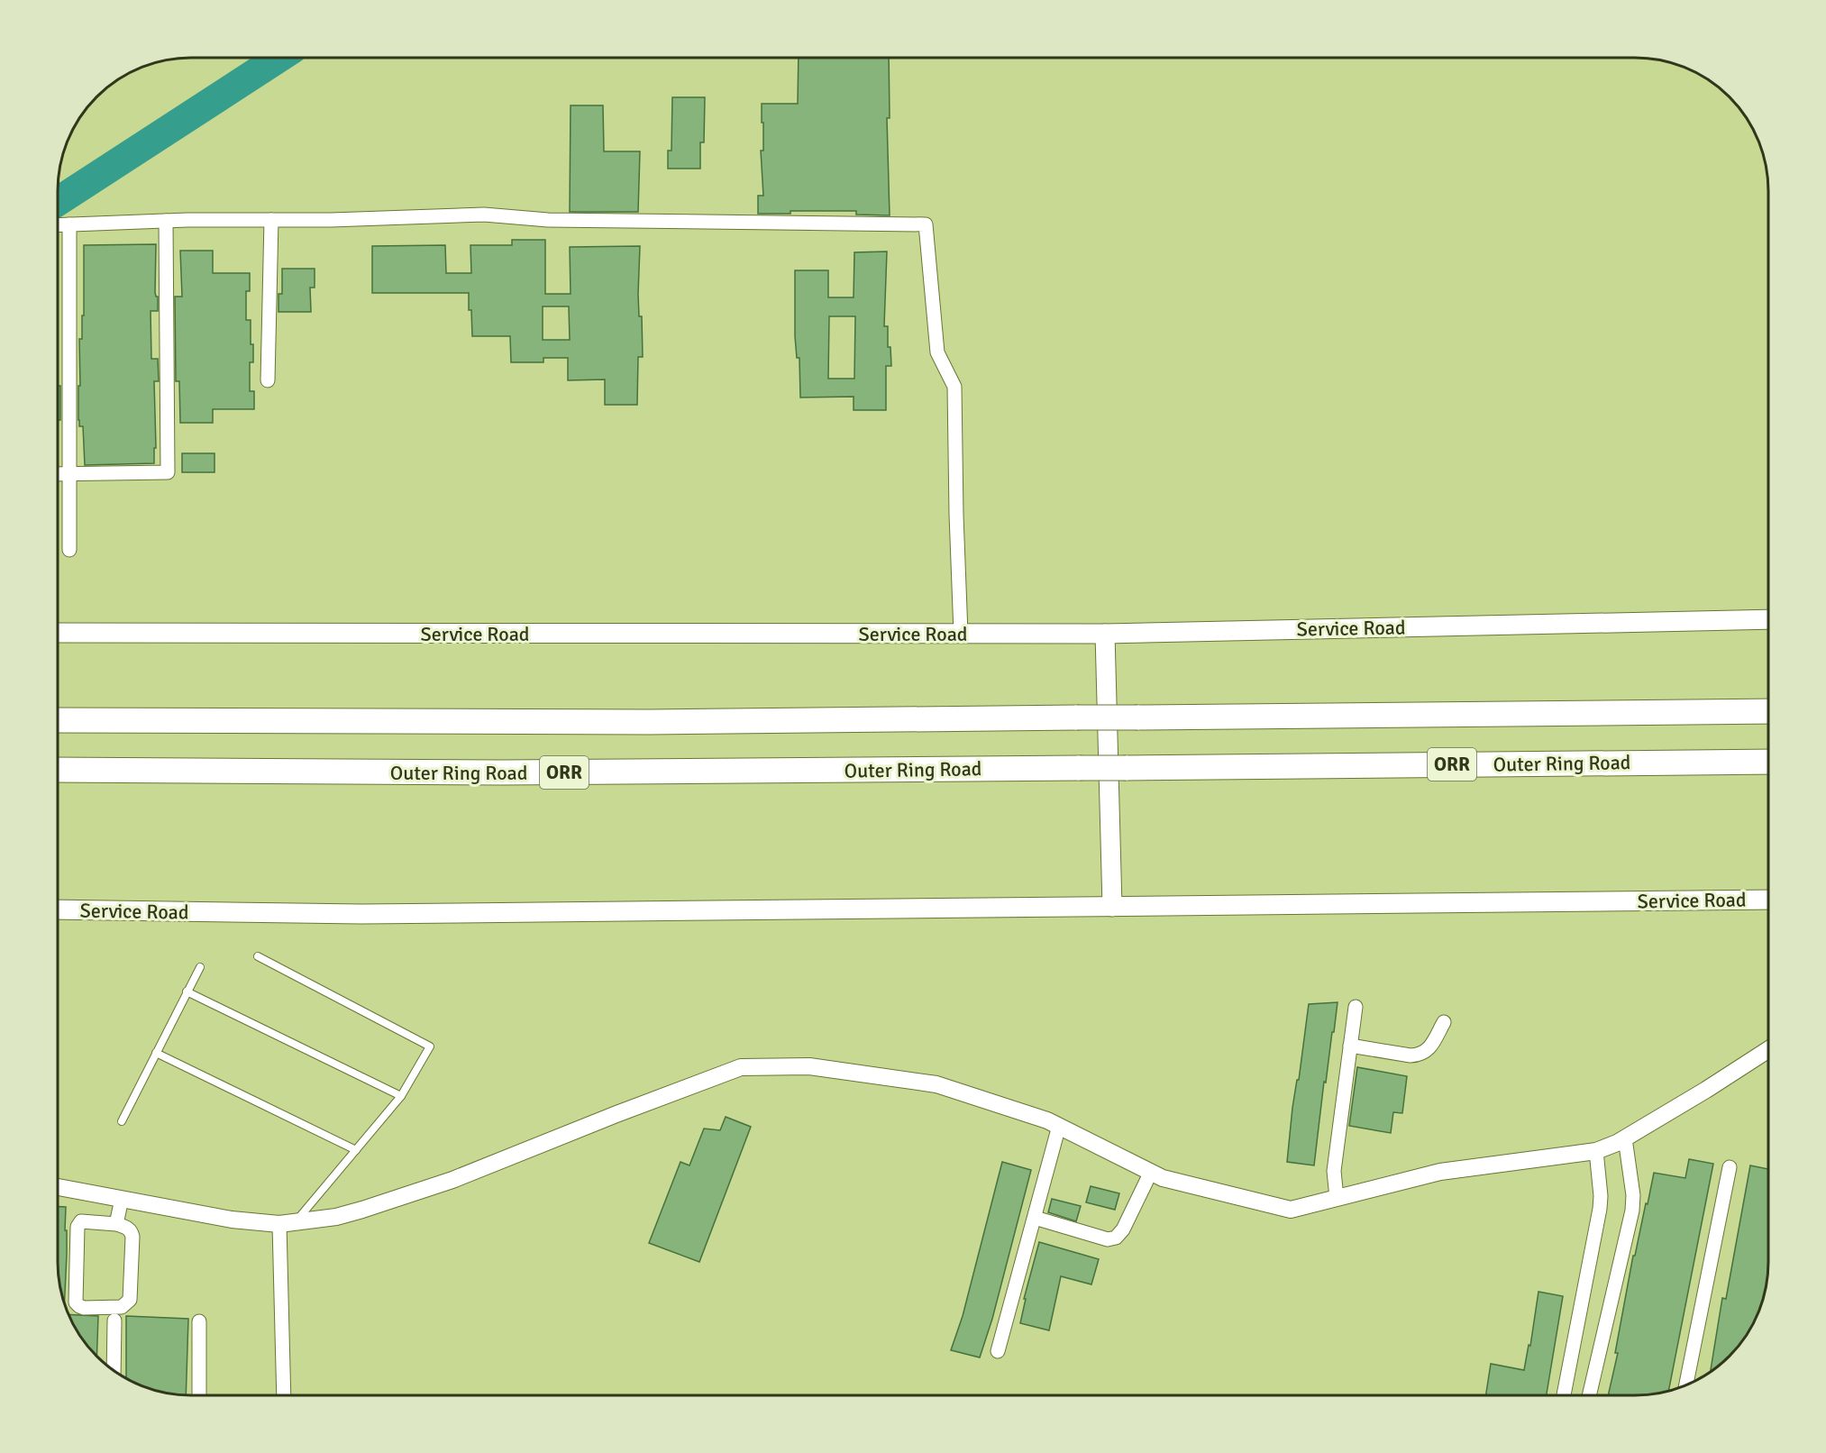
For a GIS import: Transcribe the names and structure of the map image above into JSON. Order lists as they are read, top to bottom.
{
  "streets": {
    "highway": ["Outer Ring Road", "ORR"],
    "main road": ["Service Road"]
  }
}
